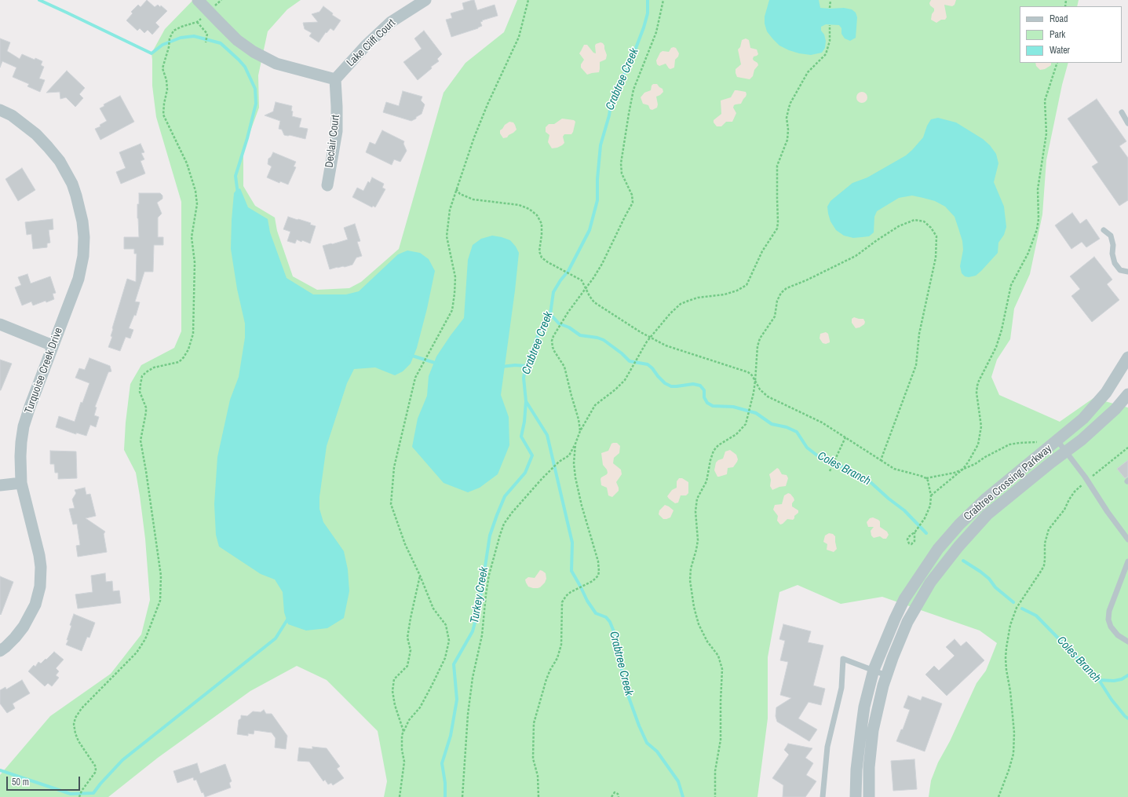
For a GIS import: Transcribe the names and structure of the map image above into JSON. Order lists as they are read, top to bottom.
{
  "streets": {
    "street": [
      "Lake Cliff Court",
      "Declair Court",
      "Turquoise Creek Drive",
      "Crabtree Crossing Parkway"
    ]
  },
  "crossings": [
    ["Lake Cliff Court", "Declair Court"]
  ],
  "water": ["Crabtree Creek", "Coles Branch", "Turkey Creek"],
  "legend": ["Road", "Park", "Water"],
  "scale_bar": "50 m"
}
